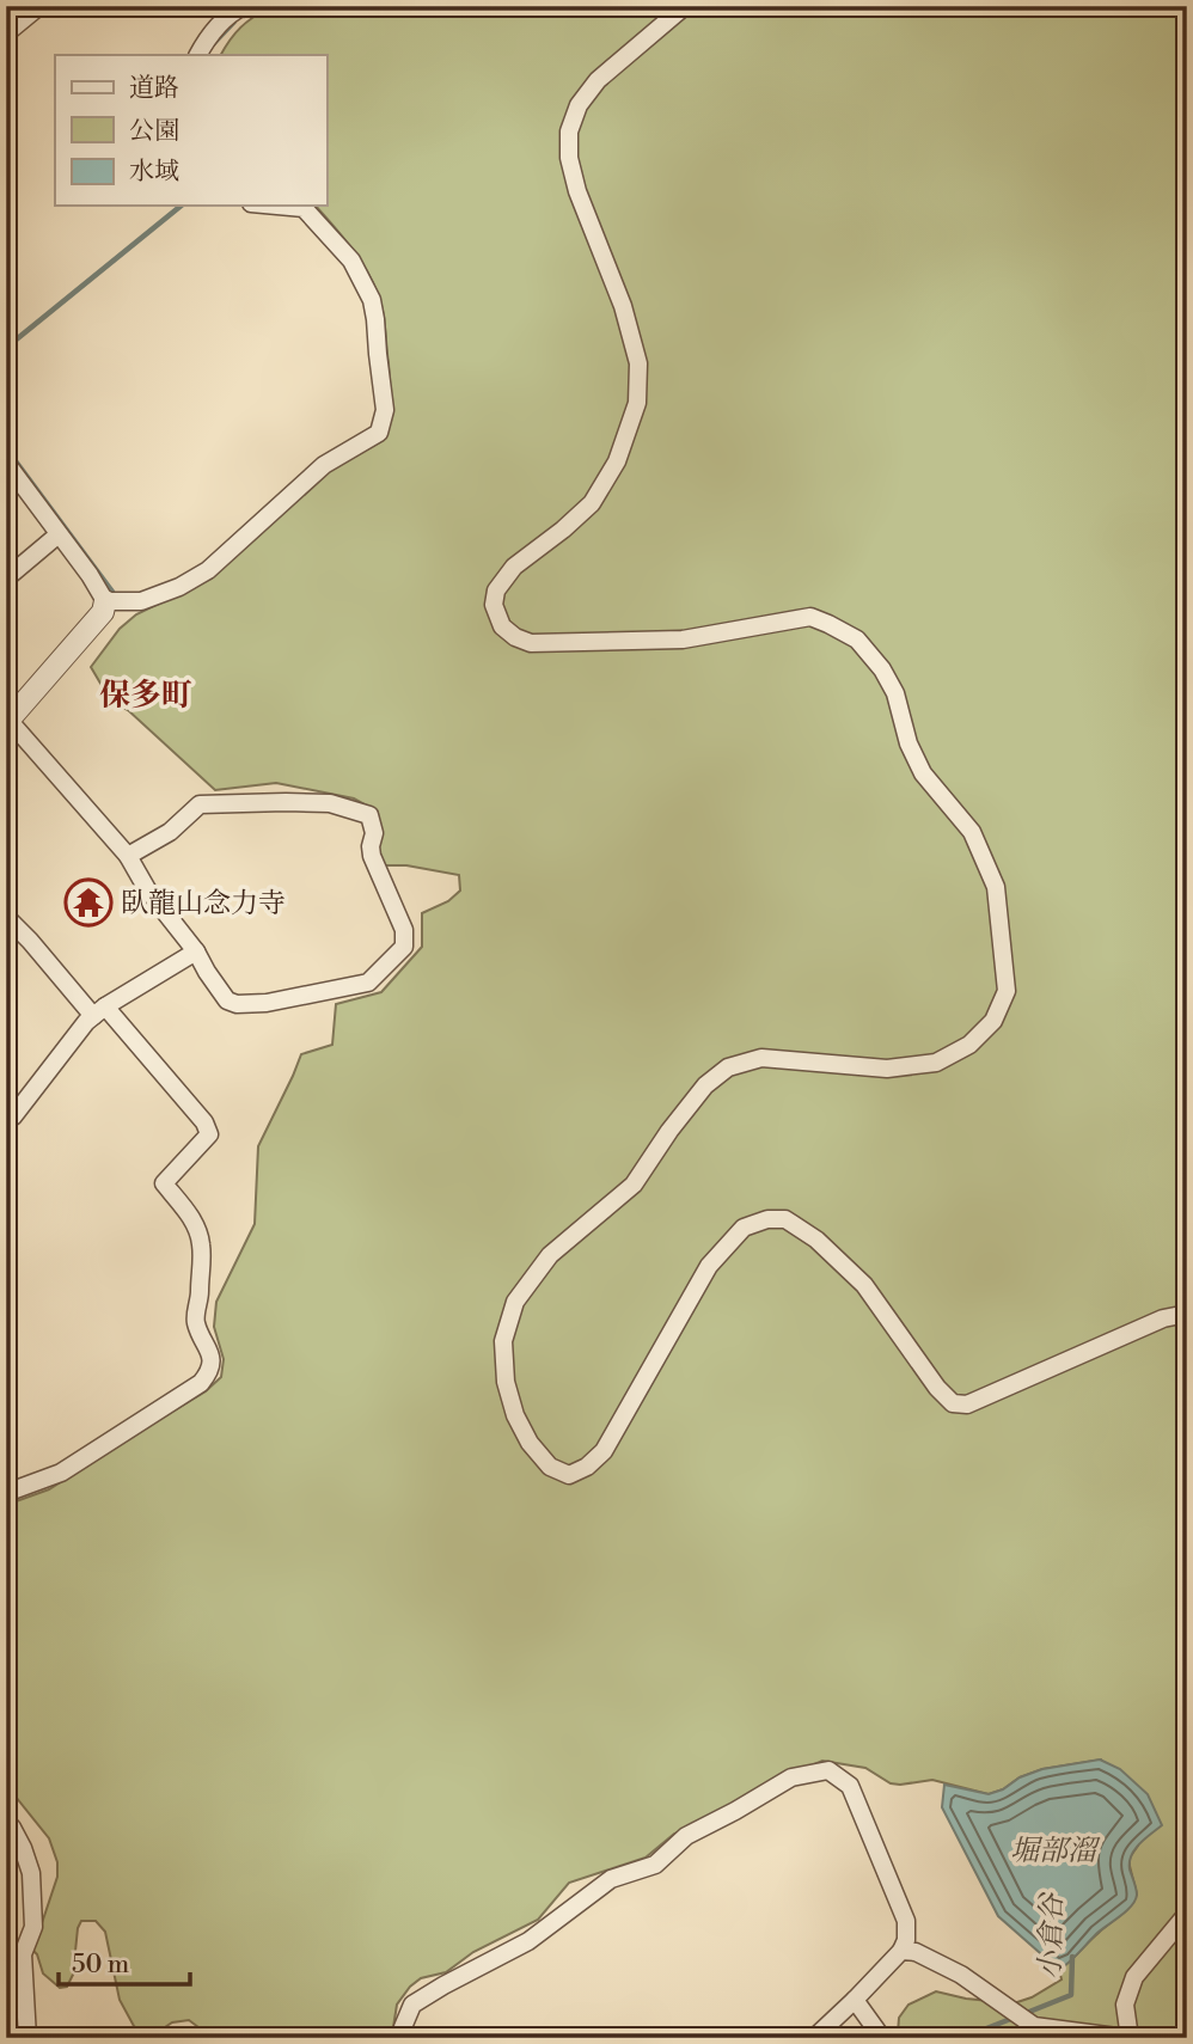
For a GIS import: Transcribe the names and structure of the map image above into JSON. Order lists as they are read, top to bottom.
{
  "districts": ["保多町"],
  "water": ["堀部溜", "小倉谷"],
  "places": {
    "temple": ["臥龍山念力寺"]
  },
  "legend": ["道路", "公園", "水域"],
  "scale_bar": "50 m"
}
